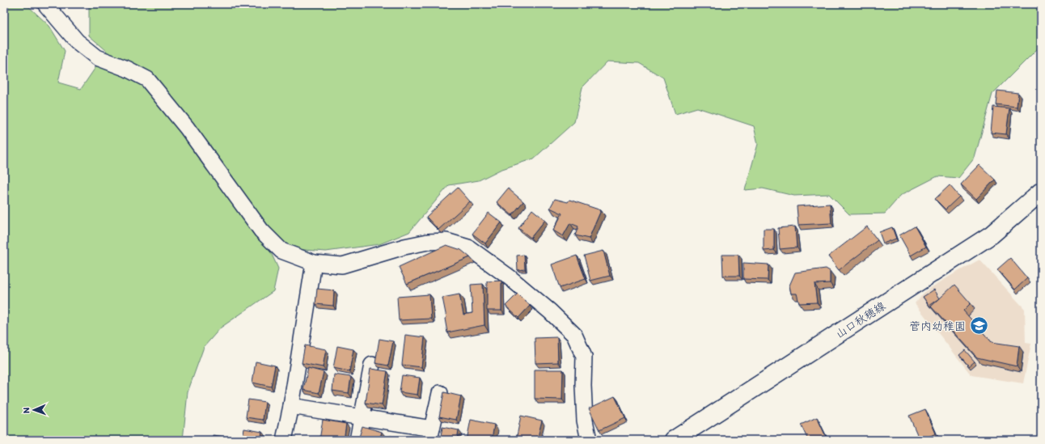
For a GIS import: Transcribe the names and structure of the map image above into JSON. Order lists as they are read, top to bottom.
{
  "streets": {
    "main road": ["山口秋穂線"]
  },
  "places": {
    "school or university": ["菅内幼稚園"]
  },
  "north": "left"
}
